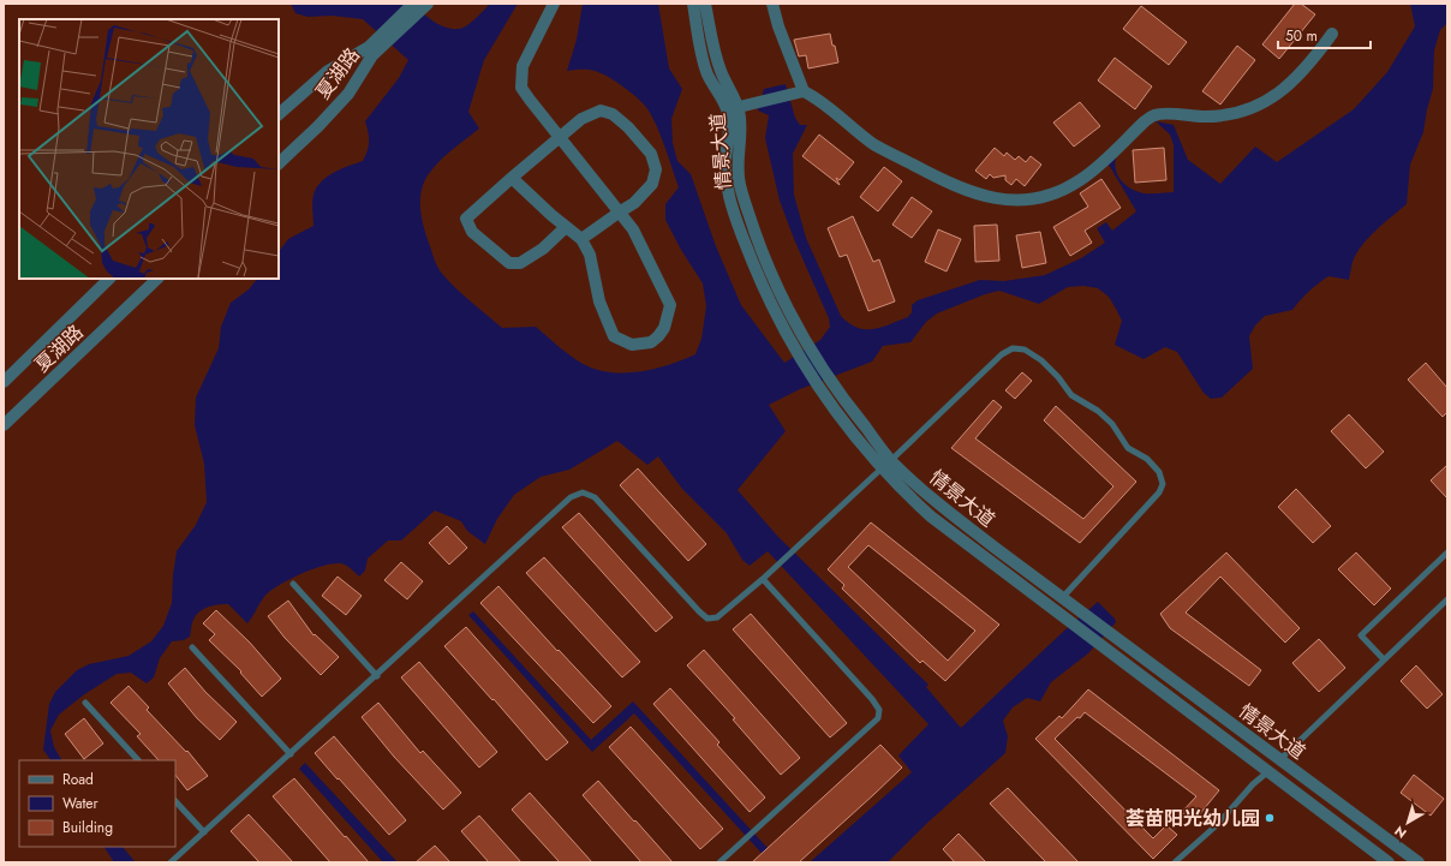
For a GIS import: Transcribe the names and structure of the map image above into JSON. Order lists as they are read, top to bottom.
{
  "streets": {
    "street": ["夏湖路", "情景大道"]
  },
  "places": ["荟苗阳光幼儿园"],
  "legend": ["Road", "Water", "Building"],
  "scale_bar": "50 m",
  "north": "bottom left"
}
